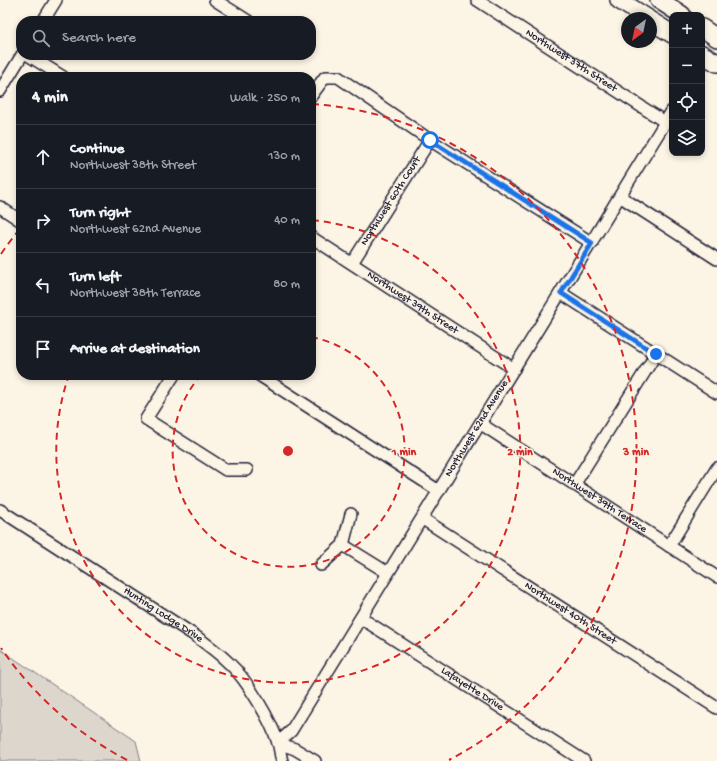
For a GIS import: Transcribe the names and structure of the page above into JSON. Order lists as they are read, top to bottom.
{
  "streets": {
    "street": [
      "Northwest 37th Street",
      "Northwest 60th Court",
      "Northwest 39th Street",
      "Northwest 62nd Avenue",
      "Northwest 39th Terrace",
      "Northwest 40th Street",
      "Hunting Lodge Drive",
      "Lafayette Drive"
    ]
  },
  "crossings": [
    ["Northwest 37th Street", "Northwest 62nd Avenue"],
    ["Northwest 60th Court", "Northwest 39th Street"],
    ["Northwest 39th Street", "Northwest 62nd Avenue"],
    ["Northwest 62nd Avenue", "Northwest 39th Terrace"],
    ["Northwest 62nd Avenue", "Northwest 40th Street"],
    ["Northwest 62nd Avenue", "Hunting Lodge Drive"],
    ["Northwest 62nd Avenue", "Lafayette Drive"]
  ],
  "north": "bottom left",
  "page": {
    "map_buttons": ["+", "−"],
    "search": "Search here",
    "heading": ["4 min", "Walk · 250 m"],
    "list": [
      ["Continue", "Northwest 38th Street", "130 m"],
      ["Turn right", "Northwest 62nd Avenue", "40 m"],
      ["Turn left", "Northwest 38th Terrace", "80 m"],
      "Arrive at destination"
    ]
  },
  "rings": ["1 min", "2 min", "3 min"]
}
